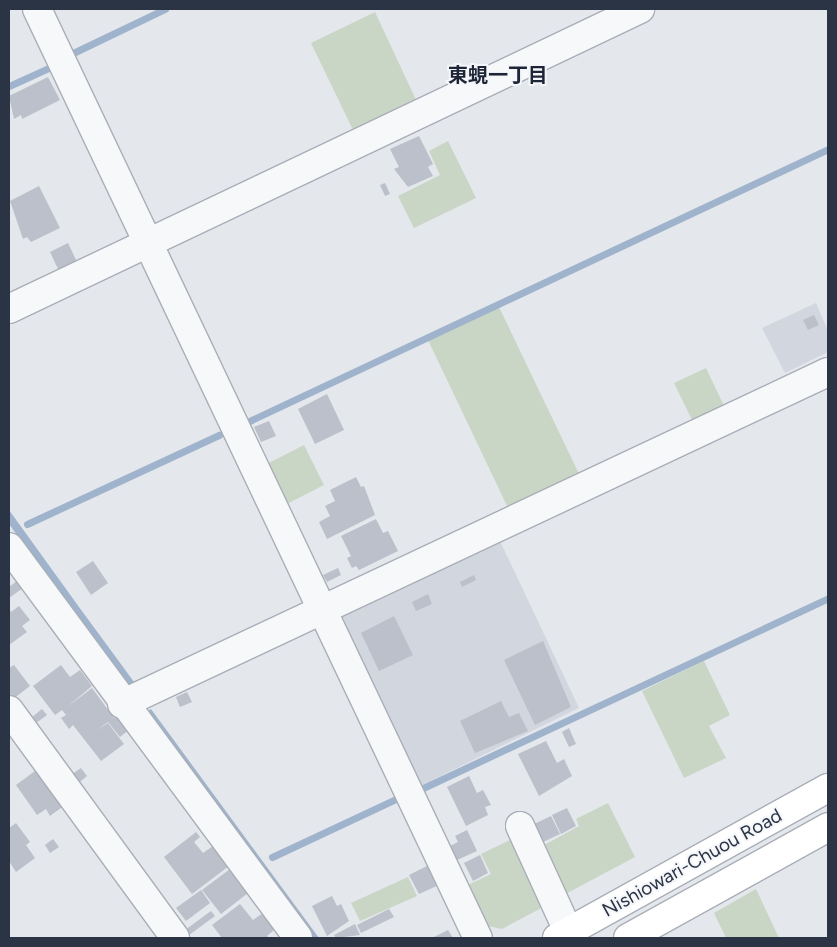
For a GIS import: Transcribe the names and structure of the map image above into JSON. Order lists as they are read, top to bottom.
{
  "streets": {
    "main road": ["Nishiowari-Chuou Road"]
  },
  "districts": ["東蜆一丁目"]
}
